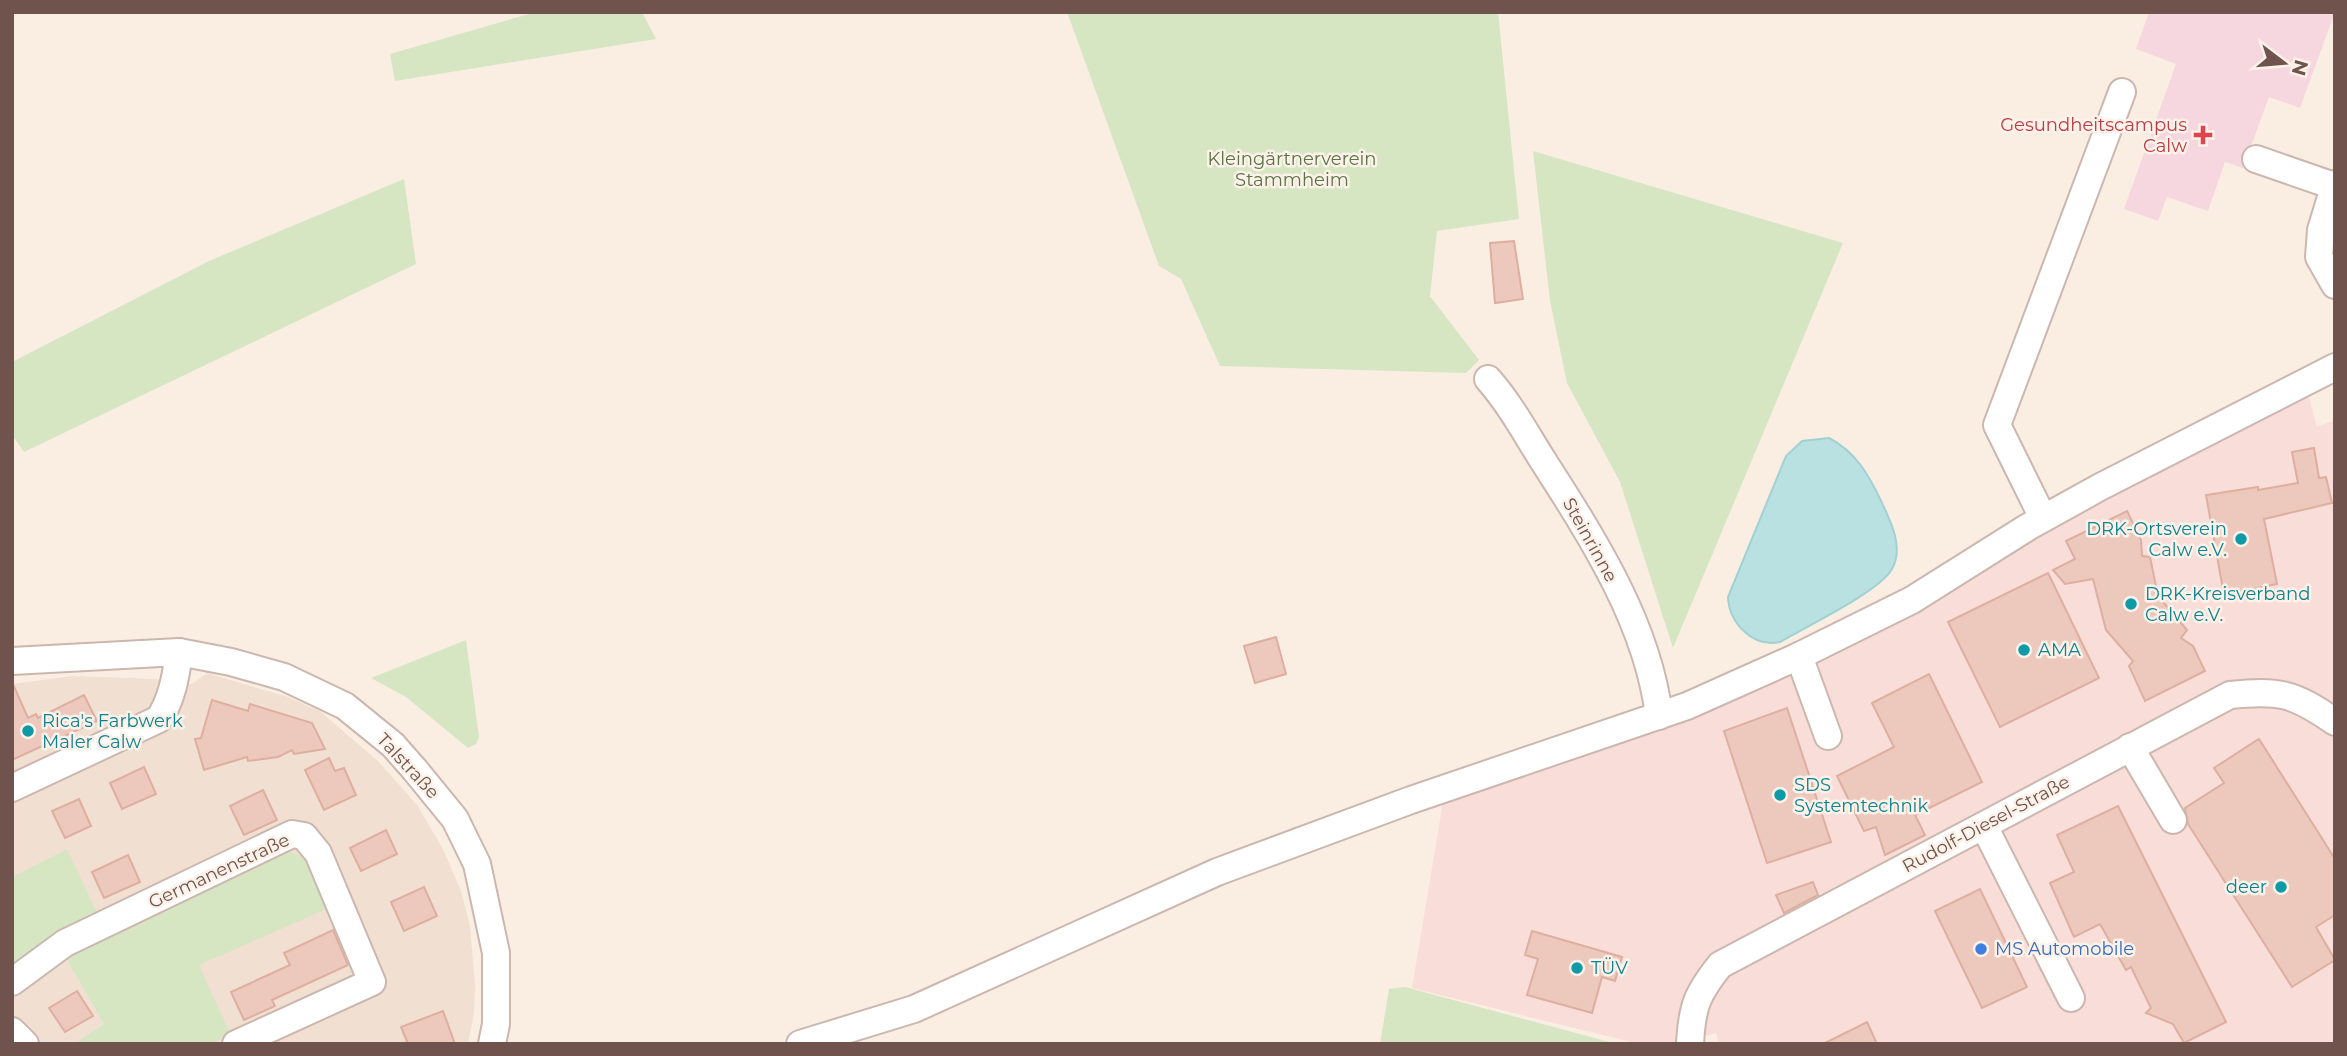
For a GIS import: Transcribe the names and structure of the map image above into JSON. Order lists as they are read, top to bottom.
{
  "streets": {
    "street": [
      "Steinrinne",
      "Talstraße",
      "Rudolf-Diesel-Straße",
      "Germanenstraße"
    ]
  },
  "parks": ["Kleingärtnerverein Stammheim"],
  "places": {
    "health": ["Gesundheitscampus Calw"],
    "other": [
      "DRK-Ortsverein Calw e.V.",
      "DRK-Kreisverband Calw e.V.",
      "AMA",
      "Rica's Farbwerk Maler Calw",
      "SDS Systemtechnik",
      "deer",
      "MS Automobile",
      "TÜV"
    ]
  },
  "north": "right"
}
